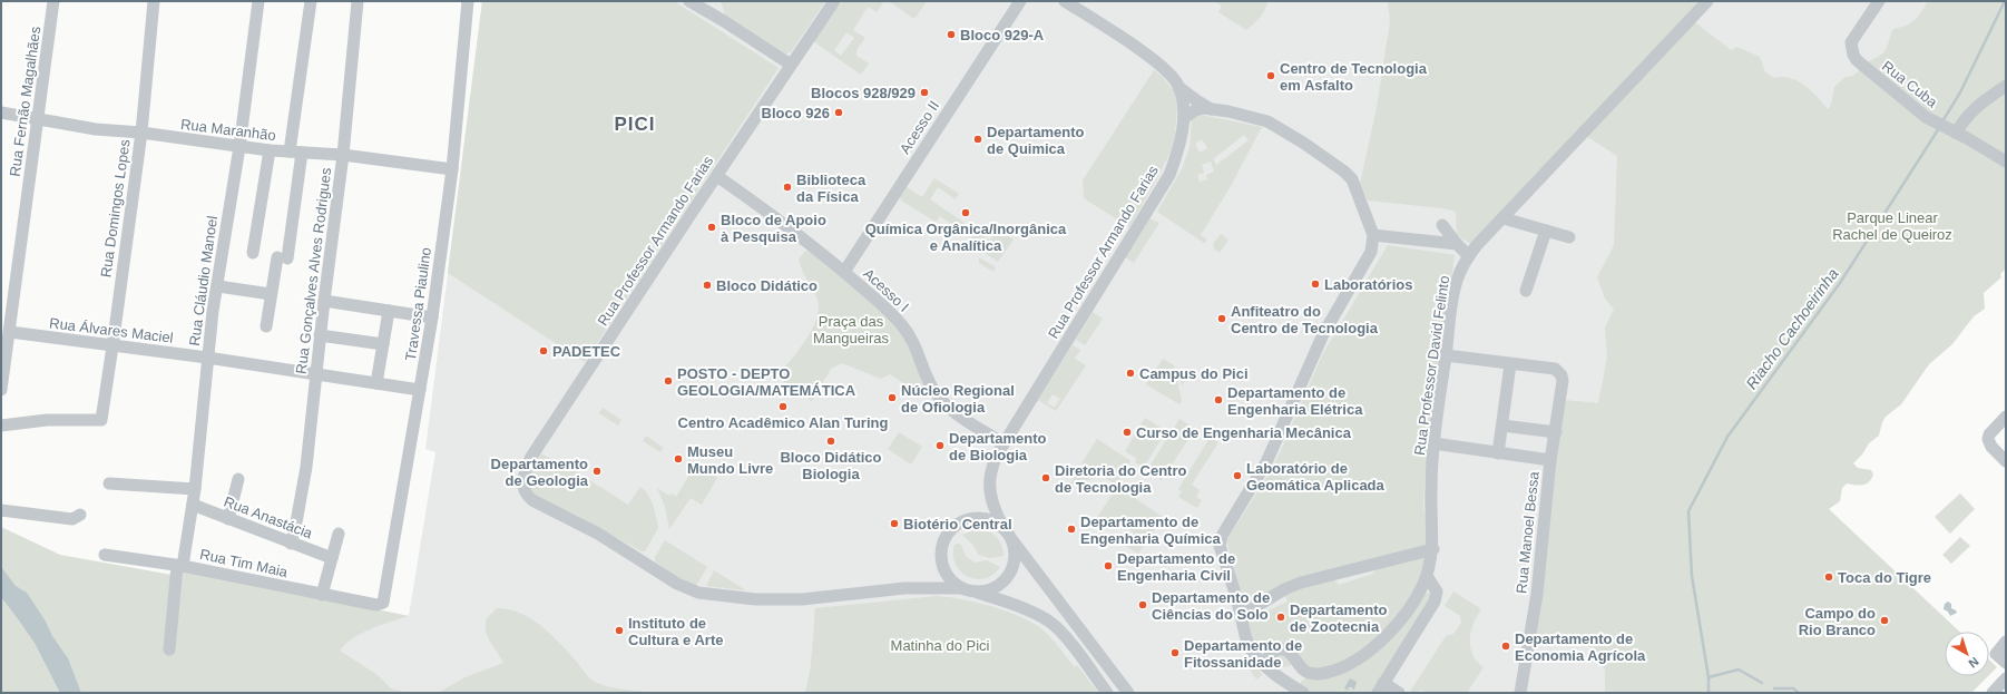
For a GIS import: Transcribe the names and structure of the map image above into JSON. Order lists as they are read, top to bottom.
{
  "streets": {
    "street": [
      "Rua Cuba",
      "Rua Fernão Magalhães",
      "Acesso II",
      "Rua Maranhão",
      "Rua Domingos Lopes",
      "Rua Professor Armando Farias",
      "Rua Gonçalves Alves Rodrigues",
      "Rua Cláudio Manoel",
      "Acesso I",
      "Travessa Piaulino",
      "Rua Álvares Maciel",
      "Rua Professor David Felinto",
      "Rua Anastácia",
      "Rua Manoel Bessa",
      "Rua Tim Maia"
    ]
  },
  "crossings": [
    ["Rua Fernão Magalhães", "Rua Maranhão"],
    ["Rua Fernão Magalhães", "Rua Álvares Maciel"],
    ["Acesso II", "Acesso I"],
    ["Rua Maranhão", "Rua Domingos Lopes"],
    ["Rua Maranhão", "Rua Gonçalves Alves Rodrigues"],
    ["Rua Maranhão", "Rua Cláudio Manoel"],
    ["Rua Maranhão", "Travessa Piaulino"],
    ["Rua Domingos Lopes", "Rua Álvares Maciel"],
    ["Rua Professor Armando Farias", "Acesso I"],
    ["Rua Gonçalves Alves Rodrigues", "Rua Álvares Maciel"],
    ["Rua Gonçalves Alves Rodrigues", "Rua Anastácia"],
    ["Rua Cláudio Manoel", "Rua Álvares Maciel"],
    ["Rua Cláudio Manoel", "Rua Anastácia"],
    ["Rua Cláudio Manoel", "Rua Tim Maia"],
    ["Travessa Piaulino", "Rua Álvares Maciel"],
    ["Travessa Piaulino", "Rua Tim Maia"]
  ],
  "districts": ["PICI"],
  "water": ["Riacho Cachoeirinha"],
  "parks": ["Parque Linear Rachel de Queiroz", "Praça das Mangueiras", "Matinha do Pici"],
  "places": [
    "Bloco 929-A",
    "Centro de Tecnologia em Asfalto",
    "Blocos 928/929",
    "Bloco 926",
    "Departamento de Quimica",
    "Biblioteca da Física",
    "Química Orgânica/Inorgânica e Analítica",
    "Bloco de Apoio à Pesquisa",
    "Laboratórios",
    "Bloco Didático",
    "Anfiteatro do Centro de Tecnologia",
    "PADETEC",
    "Campus do Pici",
    "POSTO - DEPTO GEOLOGIA/MATEMÁTICA",
    "Núcleo Regional de Ofiologia",
    "Departamento de Engenharia Elétrica",
    "Centro Acadêmico Alan Turing",
    "Curso de Engenharia Mecânica",
    "Bloco Didático Biologia",
    "Departamento de Biologia",
    "Museu Mundo Livre",
    "Departamento de Geologia",
    "Laboratório de Geomática Aplicada",
    "Diretoria do Centro de Tecnologia",
    "Biotério Central",
    "Departamento de Engenharia Química",
    "Departamento de Engenharia Civil",
    "Toca do Tigre",
    "Departamento de Ciências do Solo",
    "Departamento de Zootecnia",
    "Campo do Rio Branco",
    "Instituto de Cultura e Arte",
    "Departamento de Economia Agrícola",
    "Departamento de Fitossanidade"
  ],
  "north": "bottom right"
}
